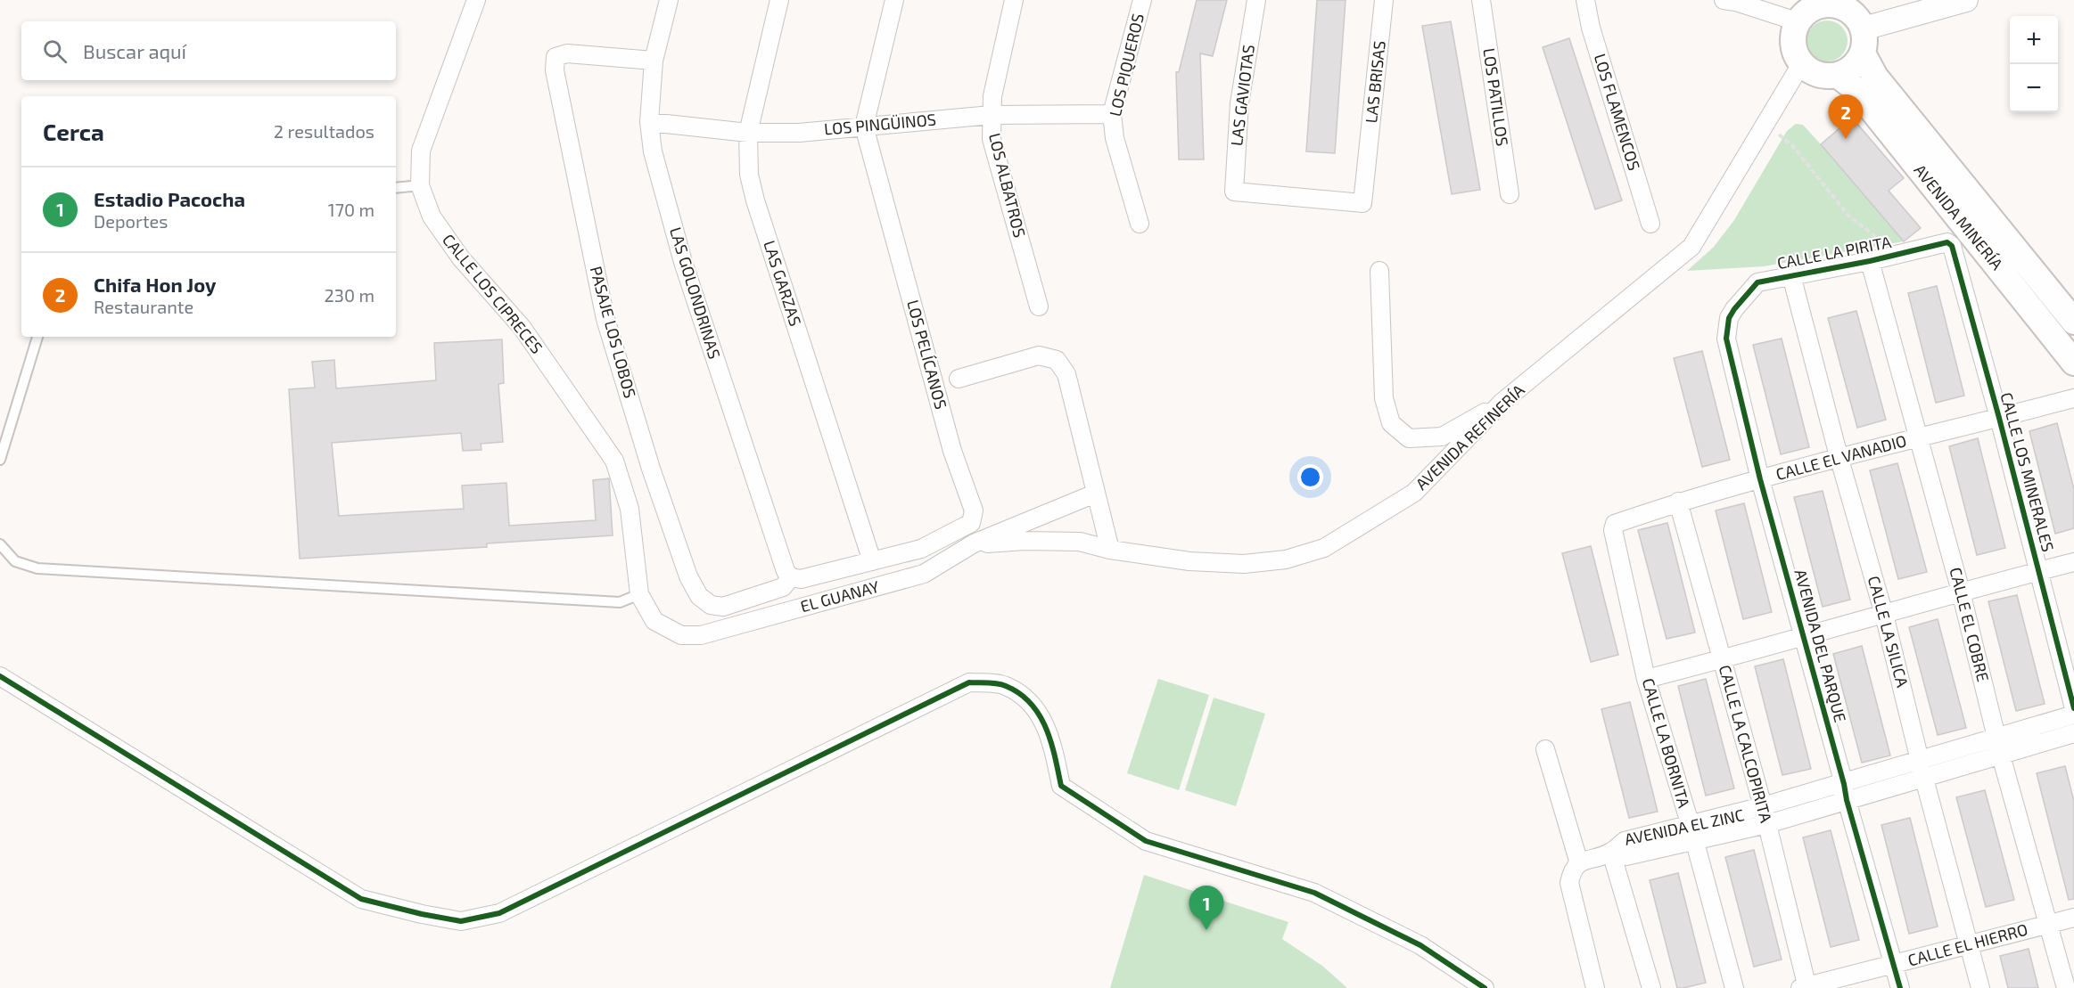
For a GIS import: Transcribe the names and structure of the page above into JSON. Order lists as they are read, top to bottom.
{
  "streets": {
    "main road": ["AVENIDA MINERÍA"],
    "street": [
      "LOS PIQUEROS",
      "LAS BRISAS",
      "LAS GAVIOTAS",
      "LOS PATILLOS",
      "LOS FLAMENCOS",
      "LOS PINGÜINOS",
      "LOS ALBATROS",
      "CALLE LA PIRITA",
      "LAS GARZAS",
      "LAS GOLONDRINAS",
      "CALLE LOS CIPRECES",
      "PASAJE LOS LOBOS",
      "LOS PELÍCANOS",
      "AVENIDA REFINERÍA",
      "CALLE EL VANADIO",
      "CALLE LOS MINERALES",
      "EL GUANAY",
      "CALLE EL COBRE",
      "CALLE LA SILICA",
      "AVENIDA DEL PARQUE",
      "CALLE LA BORNITA",
      "CALLE LA CALCOPIRITA",
      "AVENIDA EL ZINC",
      "CALLE EL HIERRO"
    ]
  },
  "crossings": [
    ["LOS PIQUEROS", "LOS PINGÜINOS"],
    ["LAS BRISAS", "LAS GAVIOTAS"],
    ["LOS PINGÜINOS", "LOS ALBATROS"],
    ["LOS PINGÜINOS", "LAS GARZAS"],
    ["LOS PINGÜINOS", "LAS GOLONDRINAS"],
    ["LOS PINGÜINOS", "LOS PELÍCANOS"],
    ["AVENIDA MINERÍA", "AVENIDA REFINERÍA"],
    ["CALLE LA PIRITA", "CALLE LOS MINERALES"],
    ["CALLE LA PIRITA", "CALLE EL COBRE"],
    ["CALLE LA PIRITA", "CALLE LA SILICA"],
    ["CALLE LA PIRITA", "AVENIDA DEL PARQUE"],
    ["LAS GARZAS", "LOS PELÍCANOS"],
    ["LAS GOLONDRINAS", "PASAJE LOS LOBOS"],
    ["LAS GOLONDRINAS", "LOS PELÍCANOS"],
    ["CALLE LOS CIPRECES", "EL GUANAY"],
    ["PASAJE LOS LOBOS", "LOS PELÍCANOS"],
    ["AVENIDA REFINERÍA", "EL GUANAY"],
    ["CALLE EL VANADIO", "CALLE LOS MINERALES"],
    ["CALLE EL VANADIO", "CALLE EL COBRE"],
    ["CALLE EL VANADIO", "CALLE LA SILICA"],
    ["CALLE EL VANADIO", "AVENIDA DEL PARQUE"],
    ["CALLE EL VANADIO", "CALLE LA BORNITA"],
    ["CALLE EL VANADIO", "CALLE LA CALCOPIRITA"],
    ["CALLE EL COBRE", "AVENIDA EL ZINC"],
    ["CALLE EL COBRE", "CALLE EL HIERRO"],
    ["CALLE LA SILICA", "AVENIDA EL ZINC"],
    ["CALLE LA SILICA", "CALLE EL HIERRO"],
    ["AVENIDA DEL PARQUE", "AVENIDA EL ZINC"],
    ["AVENIDA DEL PARQUE", "CALLE EL HIERRO"],
    ["CALLE LA BORNITA", "AVENIDA EL ZINC"],
    ["CALLE LA CALCOPIRITA", "AVENIDA EL ZINC"],
    ["CALLE LA CALCOPIRITA", "CALLE EL HIERRO"]
  ],
  "page": {
    "map_buttons": ["+", "−"],
    "search": "Buscar aquí",
    "pins": ["2", "1"],
    "heading": ["Cerca", "2 resultados"],
    "list": [
      {
        "mark": "1",
        "name": "Estadio Pacocha",
        "note": "Deportes",
        "value": "170 m"
      },
      {
        "mark": "2",
        "name": "Chifa Hon Joy",
        "note": "Restaurante",
        "value": "230 m"
      }
    ]
  }
}
